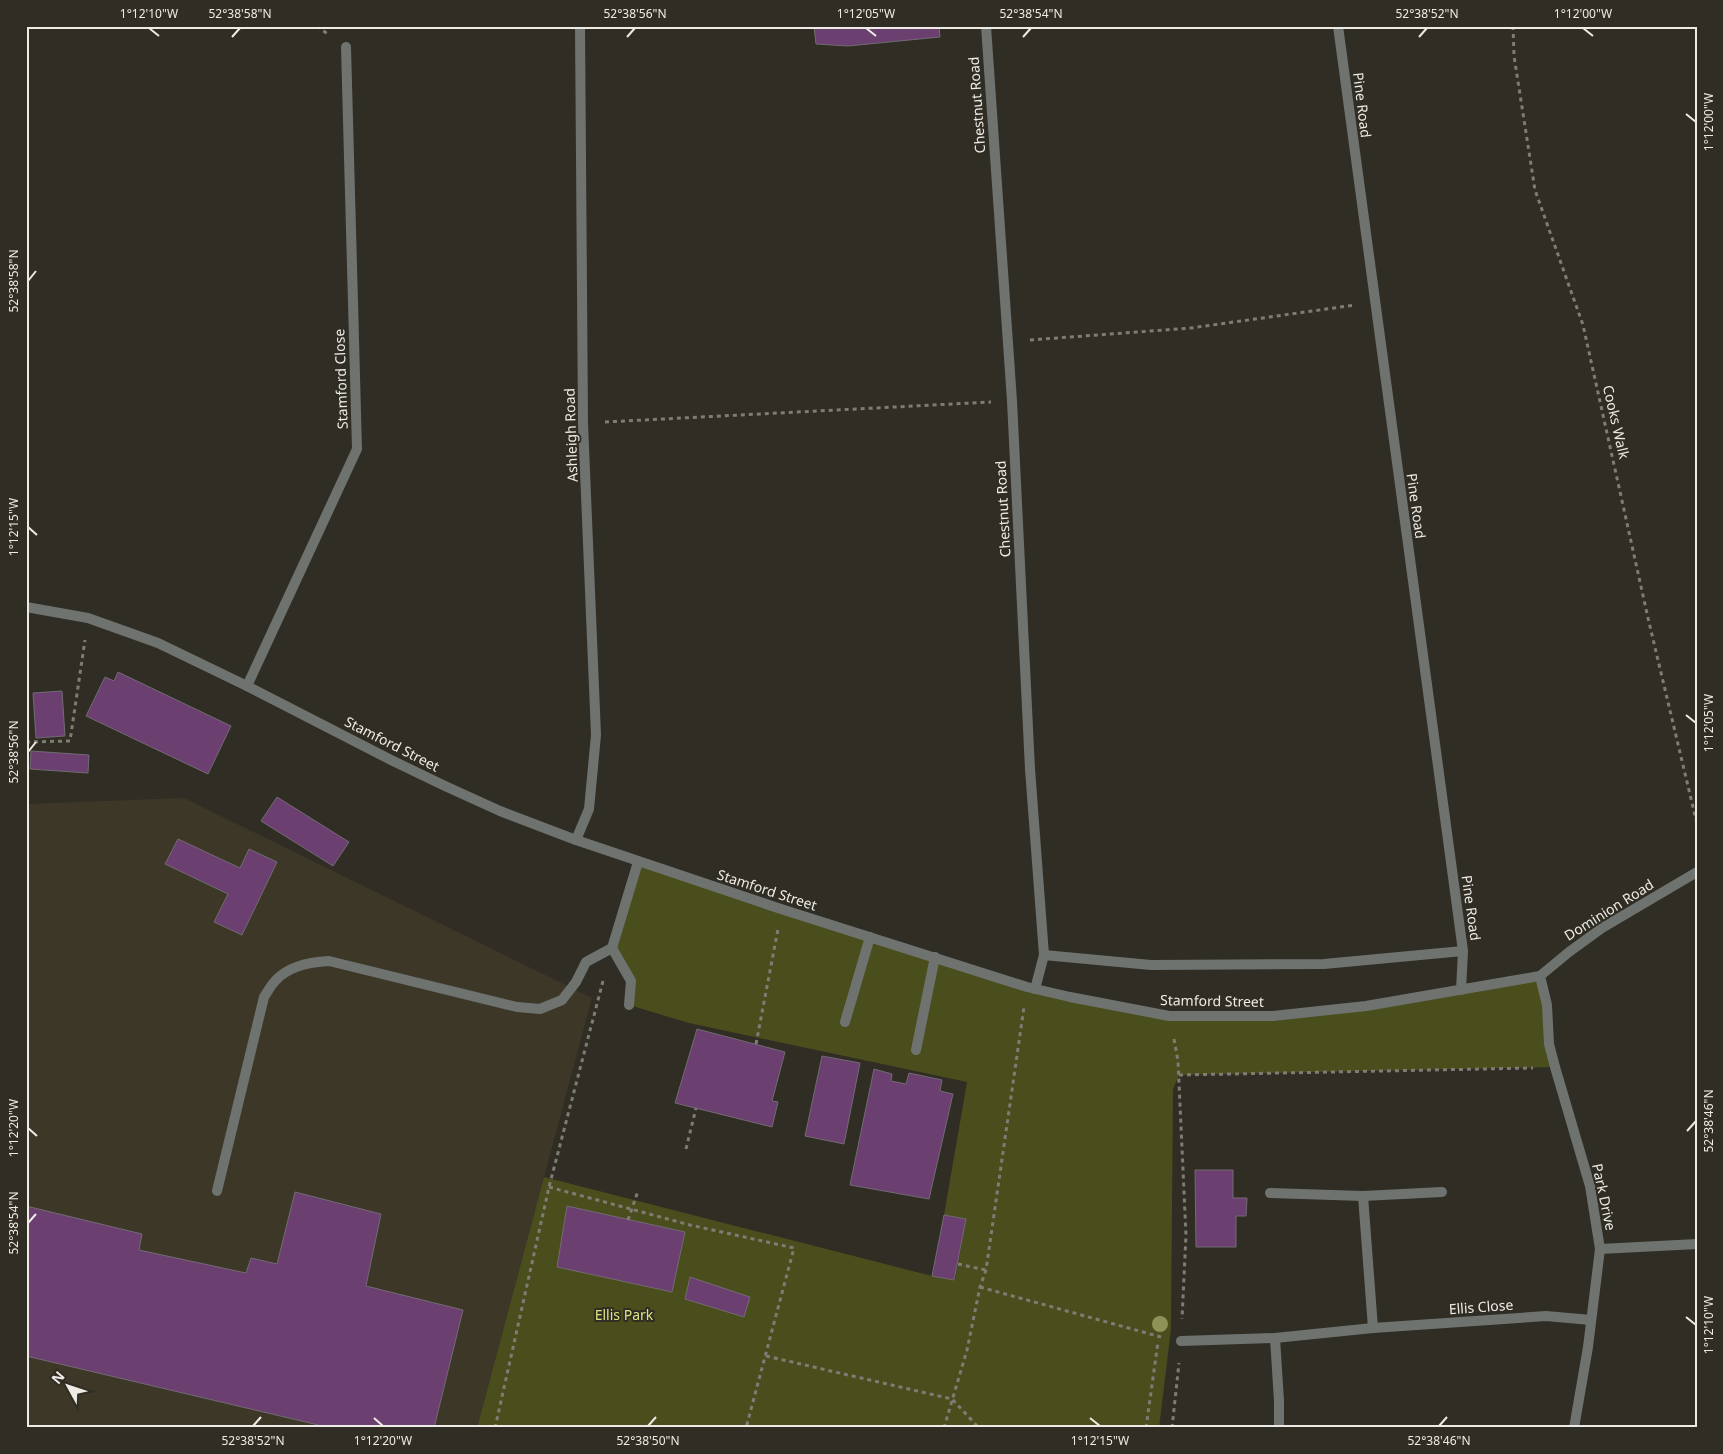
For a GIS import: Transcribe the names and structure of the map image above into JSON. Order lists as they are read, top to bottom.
{
  "streets": {
    "street": [
      "Chestnut Road",
      "Pine Road",
      "Stamford Close",
      "Ashleigh Road",
      "Stamford Street",
      "Dominion Road",
      "Park Drive",
      "Ellis Close"
    ],
    "path": ["Cooks Walk"]
  },
  "crossings": [
    ["Chestnut Road", "Stamford Street"],
    ["Pine Road", "Stamford Street"],
    ["Stamford Close", "Stamford Street"],
    ["Ashleigh Road", "Stamford Street"],
    ["Stamford Street", "Dominion Road"],
    ["Stamford Street", "Park Drive"],
    ["Dominion Road", "Park Drive"],
    ["Park Drive", "Ellis Close"]
  ],
  "parks": ["Ellis Park"],
  "north": "top left",
  "coordinates": [
    "1°12'10\"W",
    "52°38'58\"N",
    "52°38'56\"N",
    "1°12'05\"W",
    "52°38'54\"N",
    "52°38'52\"N",
    "1°12'00\"W",
    "1°12'15\"W",
    "52°38'46\"N",
    "1°12'20\"W",
    "52°38'50\"N"
  ]
}
